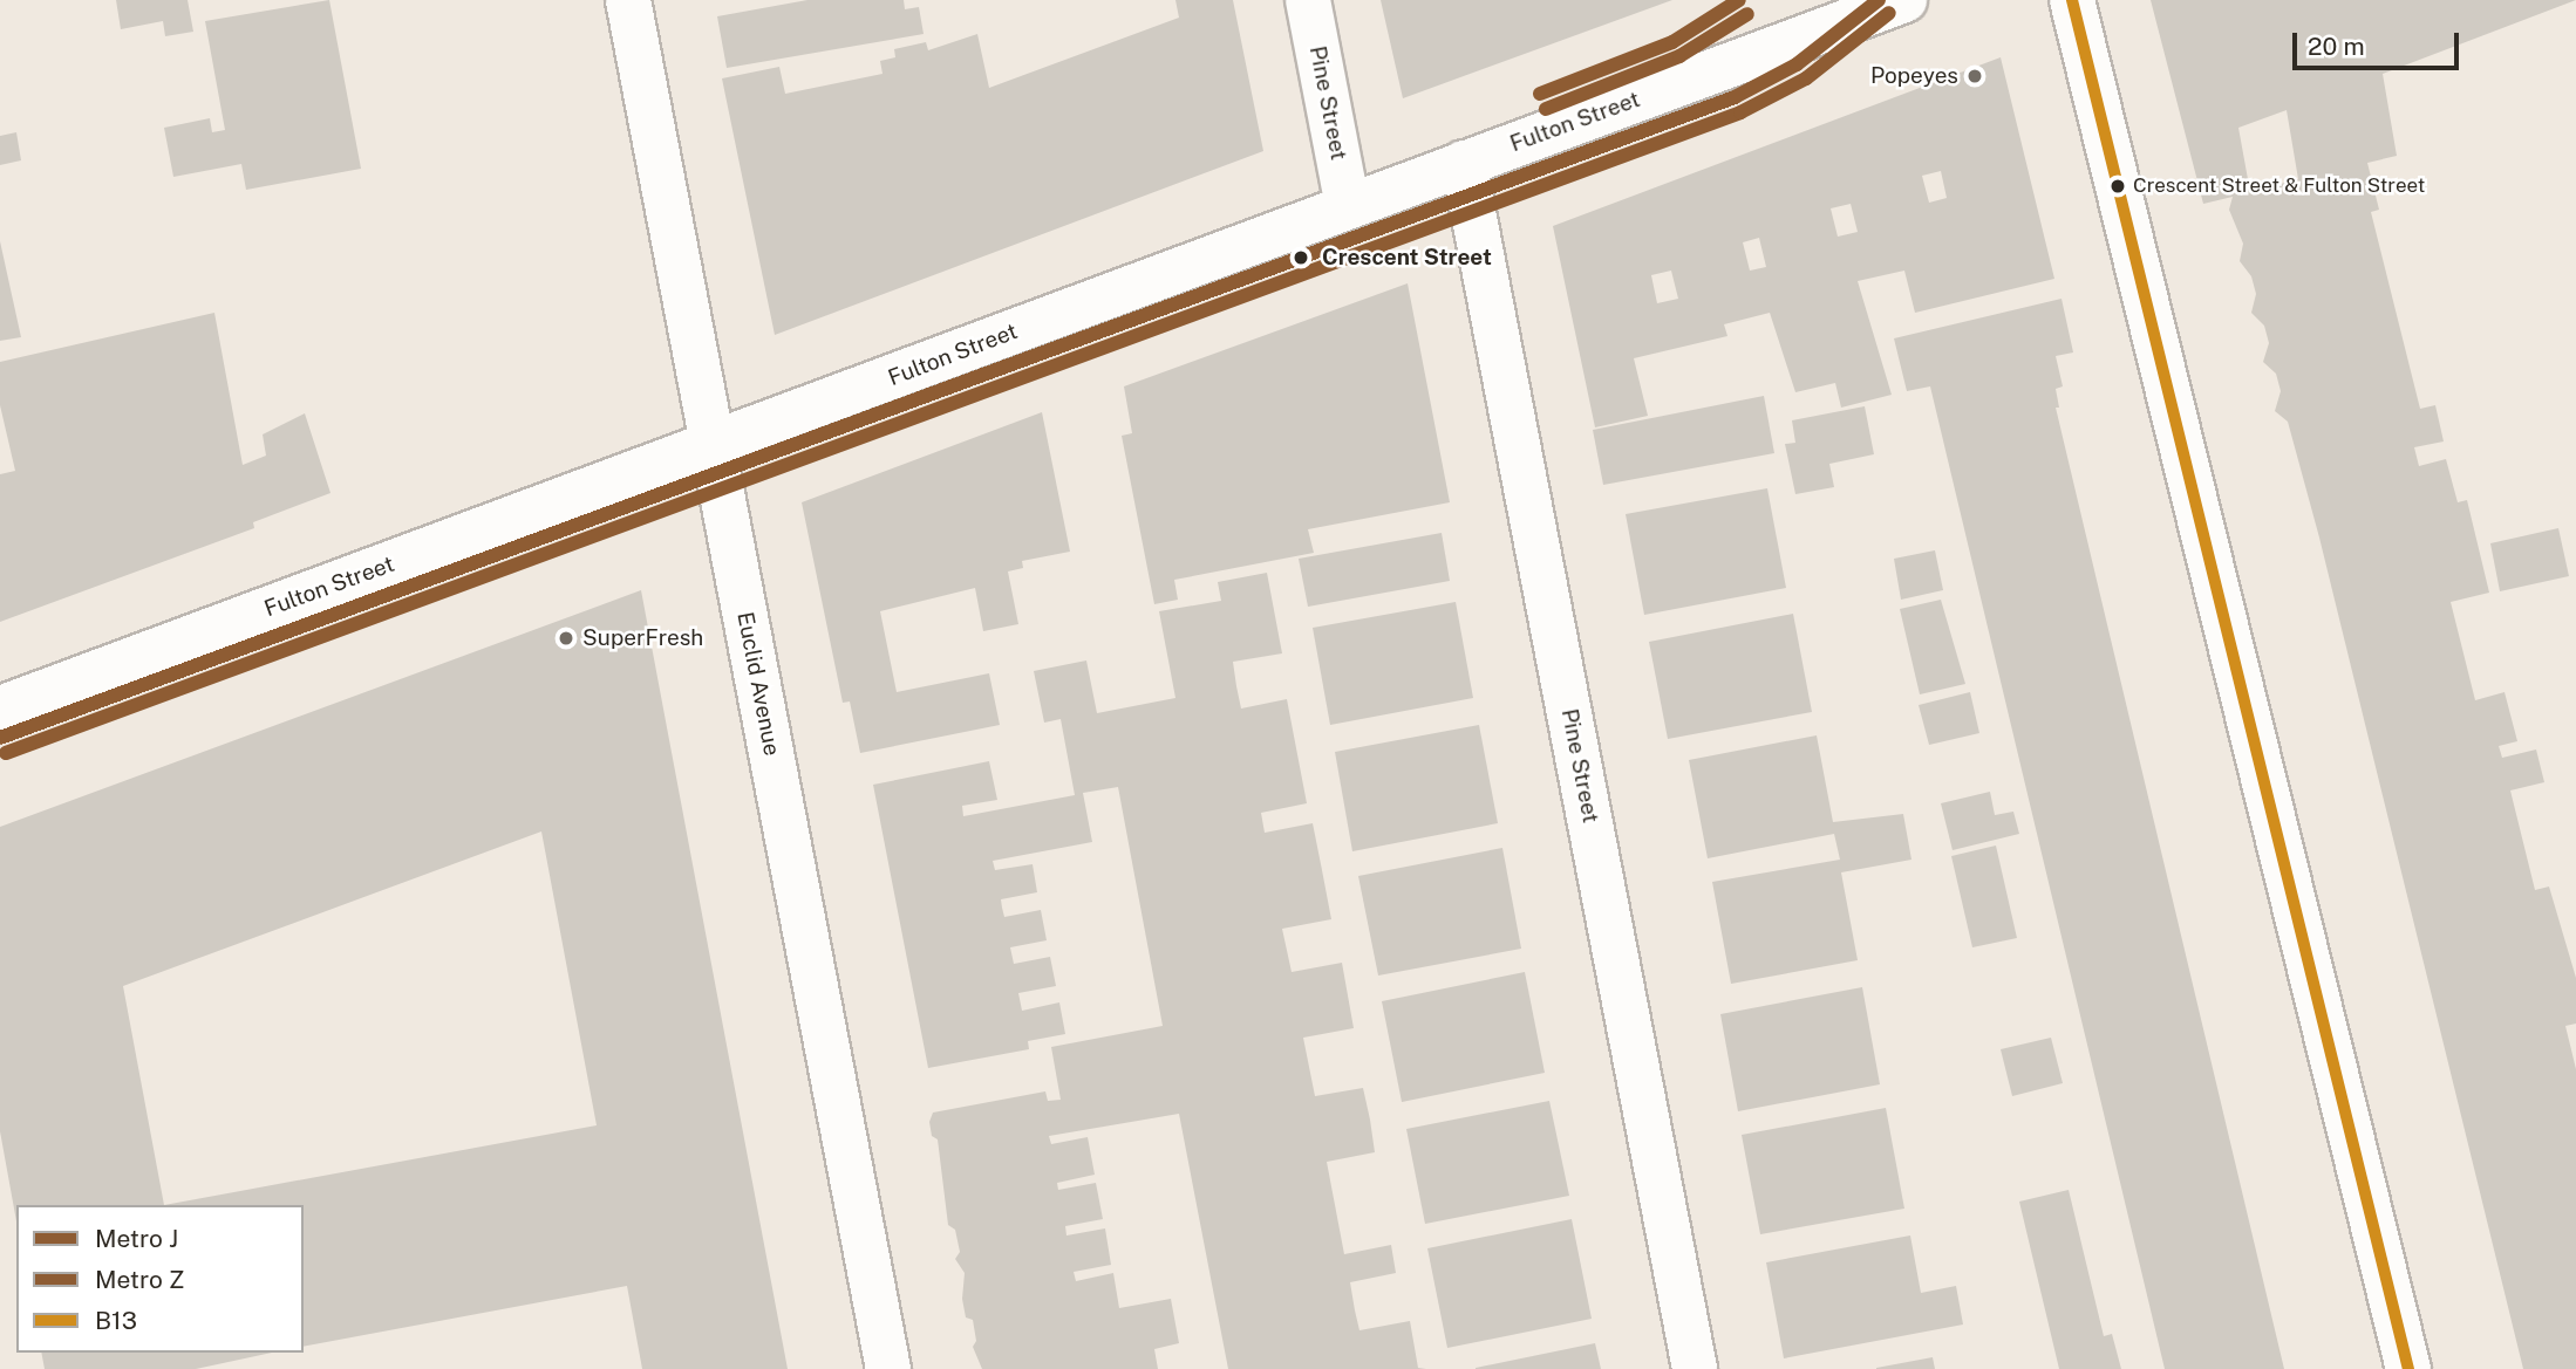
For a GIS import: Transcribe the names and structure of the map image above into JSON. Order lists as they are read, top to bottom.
{
  "streets": {
    "street": ["Pine Street", "Fulton Street", "Euclid Avenue"]
  },
  "crossings": [
    ["Pine Street", "Fulton Street"],
    ["Fulton Street", "Euclid Avenue"]
  ],
  "places": [
    "Popeyes",
    "Crescent Street & Fulton Street",
    "Crescent Street",
    "SuperFresh"
  ],
  "lines": ["metro line J", "transit line B13", "metro line Z"],
  "legend": ["Metro J", "Metro Z", "B13"],
  "scale_bar": "20 m"
}
